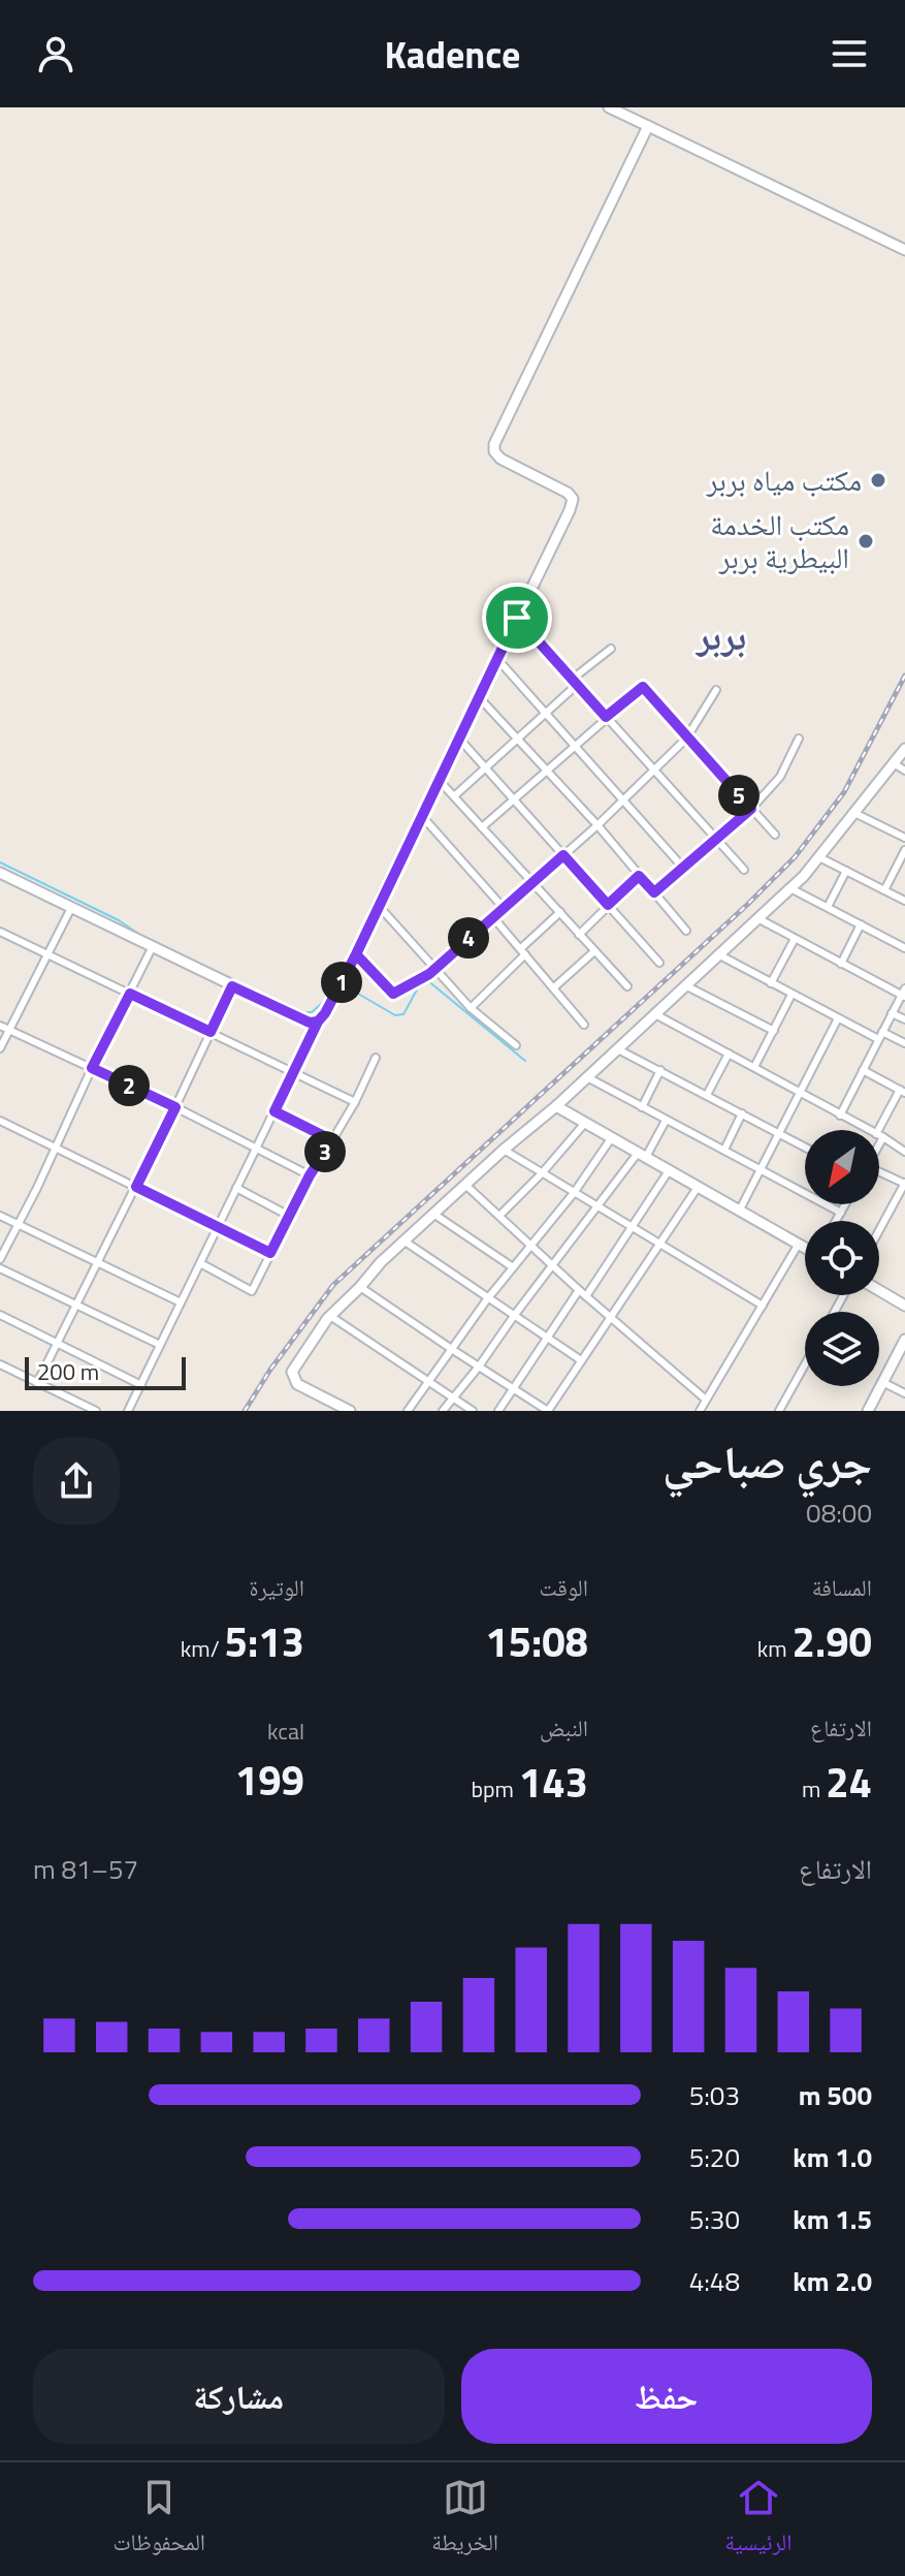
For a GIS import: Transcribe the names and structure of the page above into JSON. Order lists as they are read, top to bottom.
{
  "districts": ["بربر"],
  "places": ["مكتب مياه بربر", "مكتب الخدمة البيطرية بربر"],
  "scale_bar": "200 m",
  "north": "bottom left",
  "page": {
    "header": "Kadence",
    "pins": [
      "5",
      "4",
      "1",
      "2",
      "3"
    ],
    "scale": "200 m",
    "heading": ["جري صباحي", "08:00"],
    "stats": [
      ["المسافة", "2.90 km"],
      ["الوقت", "15:08"],
      ["الوتيرة", "5:13 /km"],
      ["الارتفاع", "24 m"],
      ["النبض", "143 bpm"],
      ["kcal", "199"]
    ],
    "chart": ["الارتفاع", "57–81 m"],
    "list": [
      {
        "name": "500 m",
        "note": "5:03"
      },
      {
        "name": "1.0 km",
        "note": "5:20"
      },
      {
        "name": "1.5 km",
        "note": "5:30"
      },
      {
        "name": "2.0 km",
        "note": "4:48"
      }
    ],
    "buttons": ["حفظ", "مشاركة"],
    "tabs": ["الرئيسية", "الخريطة", "المحفوظات"]
  }
}
